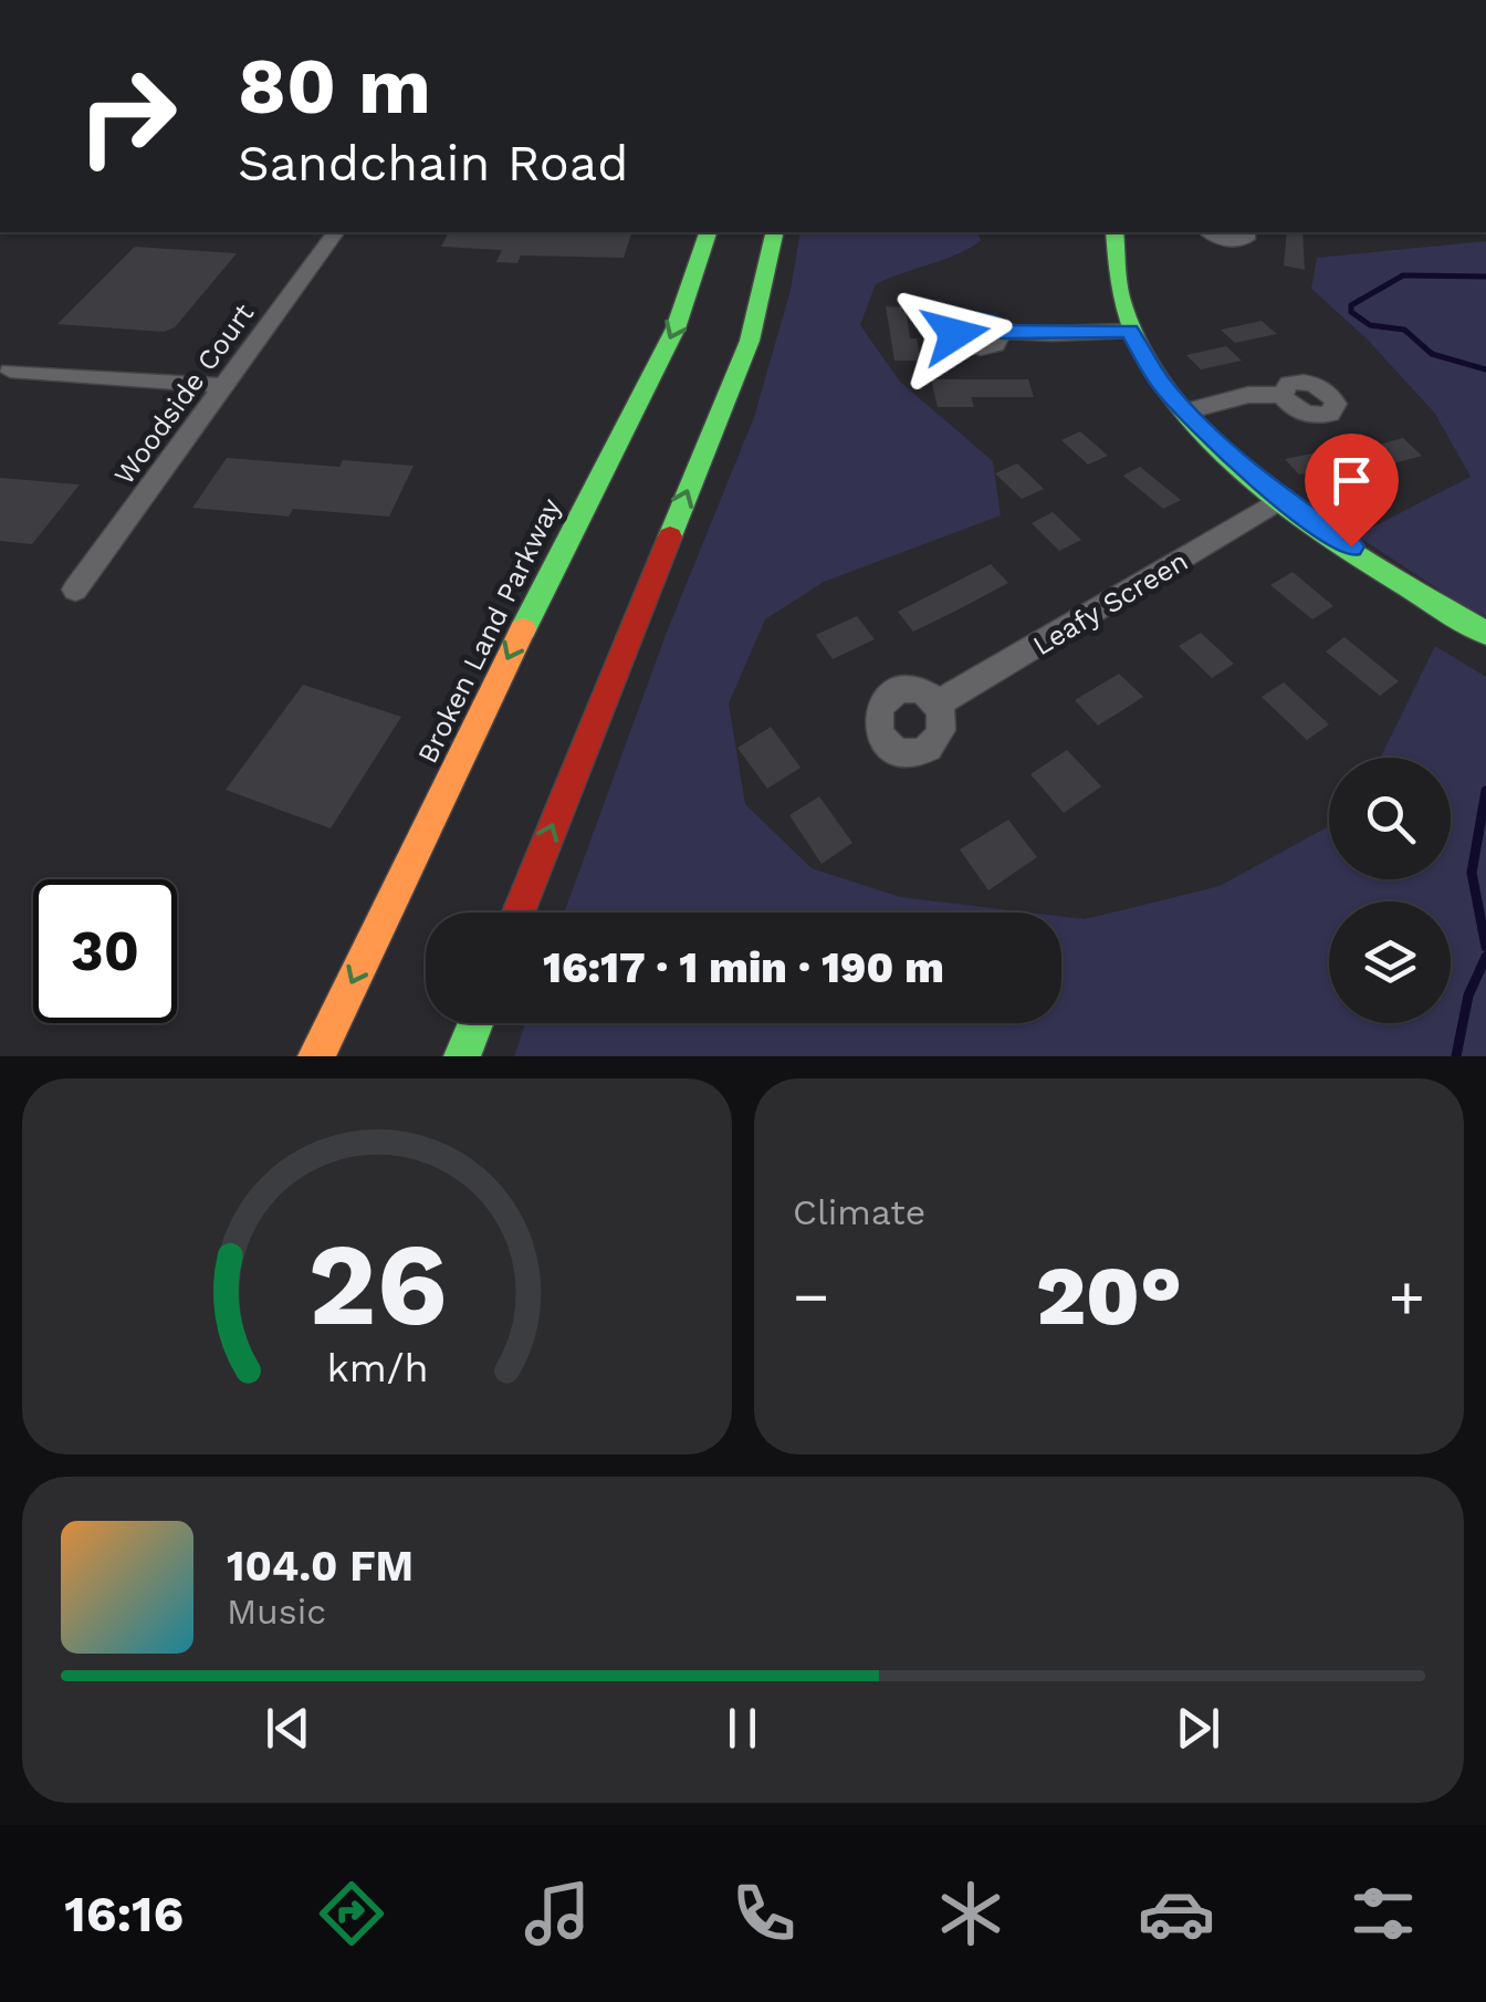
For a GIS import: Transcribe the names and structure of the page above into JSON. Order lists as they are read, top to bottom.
{
  "streets": {
    "main road": ["Broken Land Parkway"],
    "street": ["Woodside Court", "Leafy Screen"]
  },
  "page": {
    "turn": ["80 m", "Sandchain Road"],
    "limit": "30",
    "trip": "16:17 · 1 min · 190 m",
    "tile": "Climate",
    "heat": ["−", "20°", "+"],
    "song": ["104.0 FM", "Music"],
    "tabs": "16:16",
    "gauge": ["26", "km/h"]
  }
}
